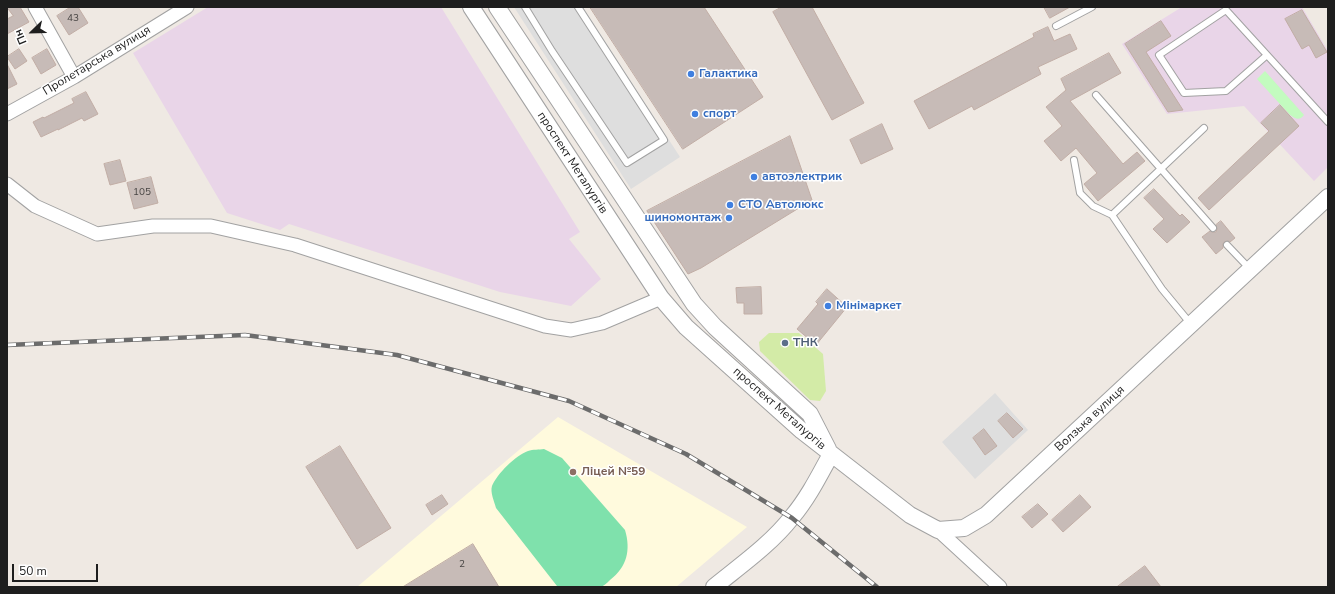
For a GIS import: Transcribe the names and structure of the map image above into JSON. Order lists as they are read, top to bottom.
{
  "streets": {
    "street": ["Пролетарська вулиця", "проспект Металургів", "Волзька вулиця"]
  },
  "places": [
    "Галактика",
    "спорт",
    "автоэлектрик",
    "СТО Автолюкс",
    "шиномонтаж",
    "Мінімаркет",
    "ТНК",
    "Ліцей №59"
  ],
  "house_numbers": ["43", "105", "2"],
  "scale_bar": "50 m",
  "north": "bottom left"
}
